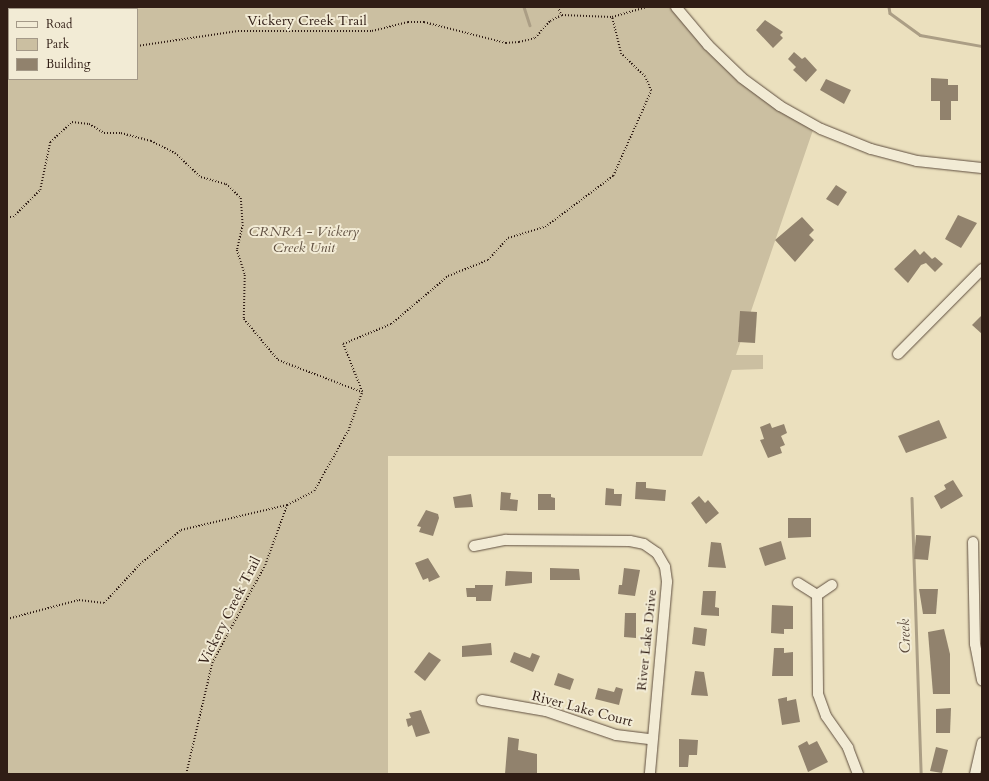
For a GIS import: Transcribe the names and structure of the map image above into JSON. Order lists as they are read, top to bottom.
{
  "streets": {
    "street": ["River Lake Drive", "River Lake Court"],
    "path": ["Vickery Creek Trail"]
  },
  "crossings": [
    ["River Lake Drive", "River Lake Court"]
  ],
  "water": ["Creek"],
  "parks": ["CRNRA - Vickery Creek Unit"],
  "legend": ["Road", "Park", "Building"]
}
